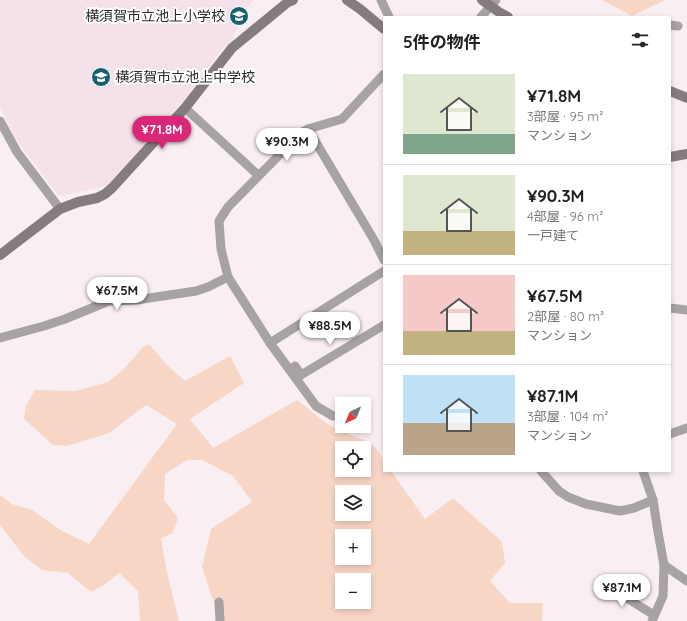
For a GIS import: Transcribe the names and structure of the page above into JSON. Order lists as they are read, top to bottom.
{
  "places": {
    "school or university": ["横須賀市立池上小学校", "横須賀市立池上中学校"]
  },
  "north": "bottom left",
  "page": {
    "heading": "5件の物件",
    "list": [
      {
        "name": "¥71.8M",
        "note": "3部屋 · 95 m² · マンション"
      },
      {
        "name": "¥90.3M",
        "note": "4部屋 · 96 m² · 一戸建て"
      },
      {
        "name": "¥67.5M",
        "note": "2部屋 · 80 m² · マンション"
      },
      {
        "name": "¥87.1M",
        "note": "3部屋 · 104 m² · マンション"
      }
    ],
    "price": [
      "¥71.8M",
      "¥90.3M",
      "¥67.5M",
      "¥88.5M",
      "¥87.1M"
    ],
    "map_buttons": ["+", "−"]
  }
}
